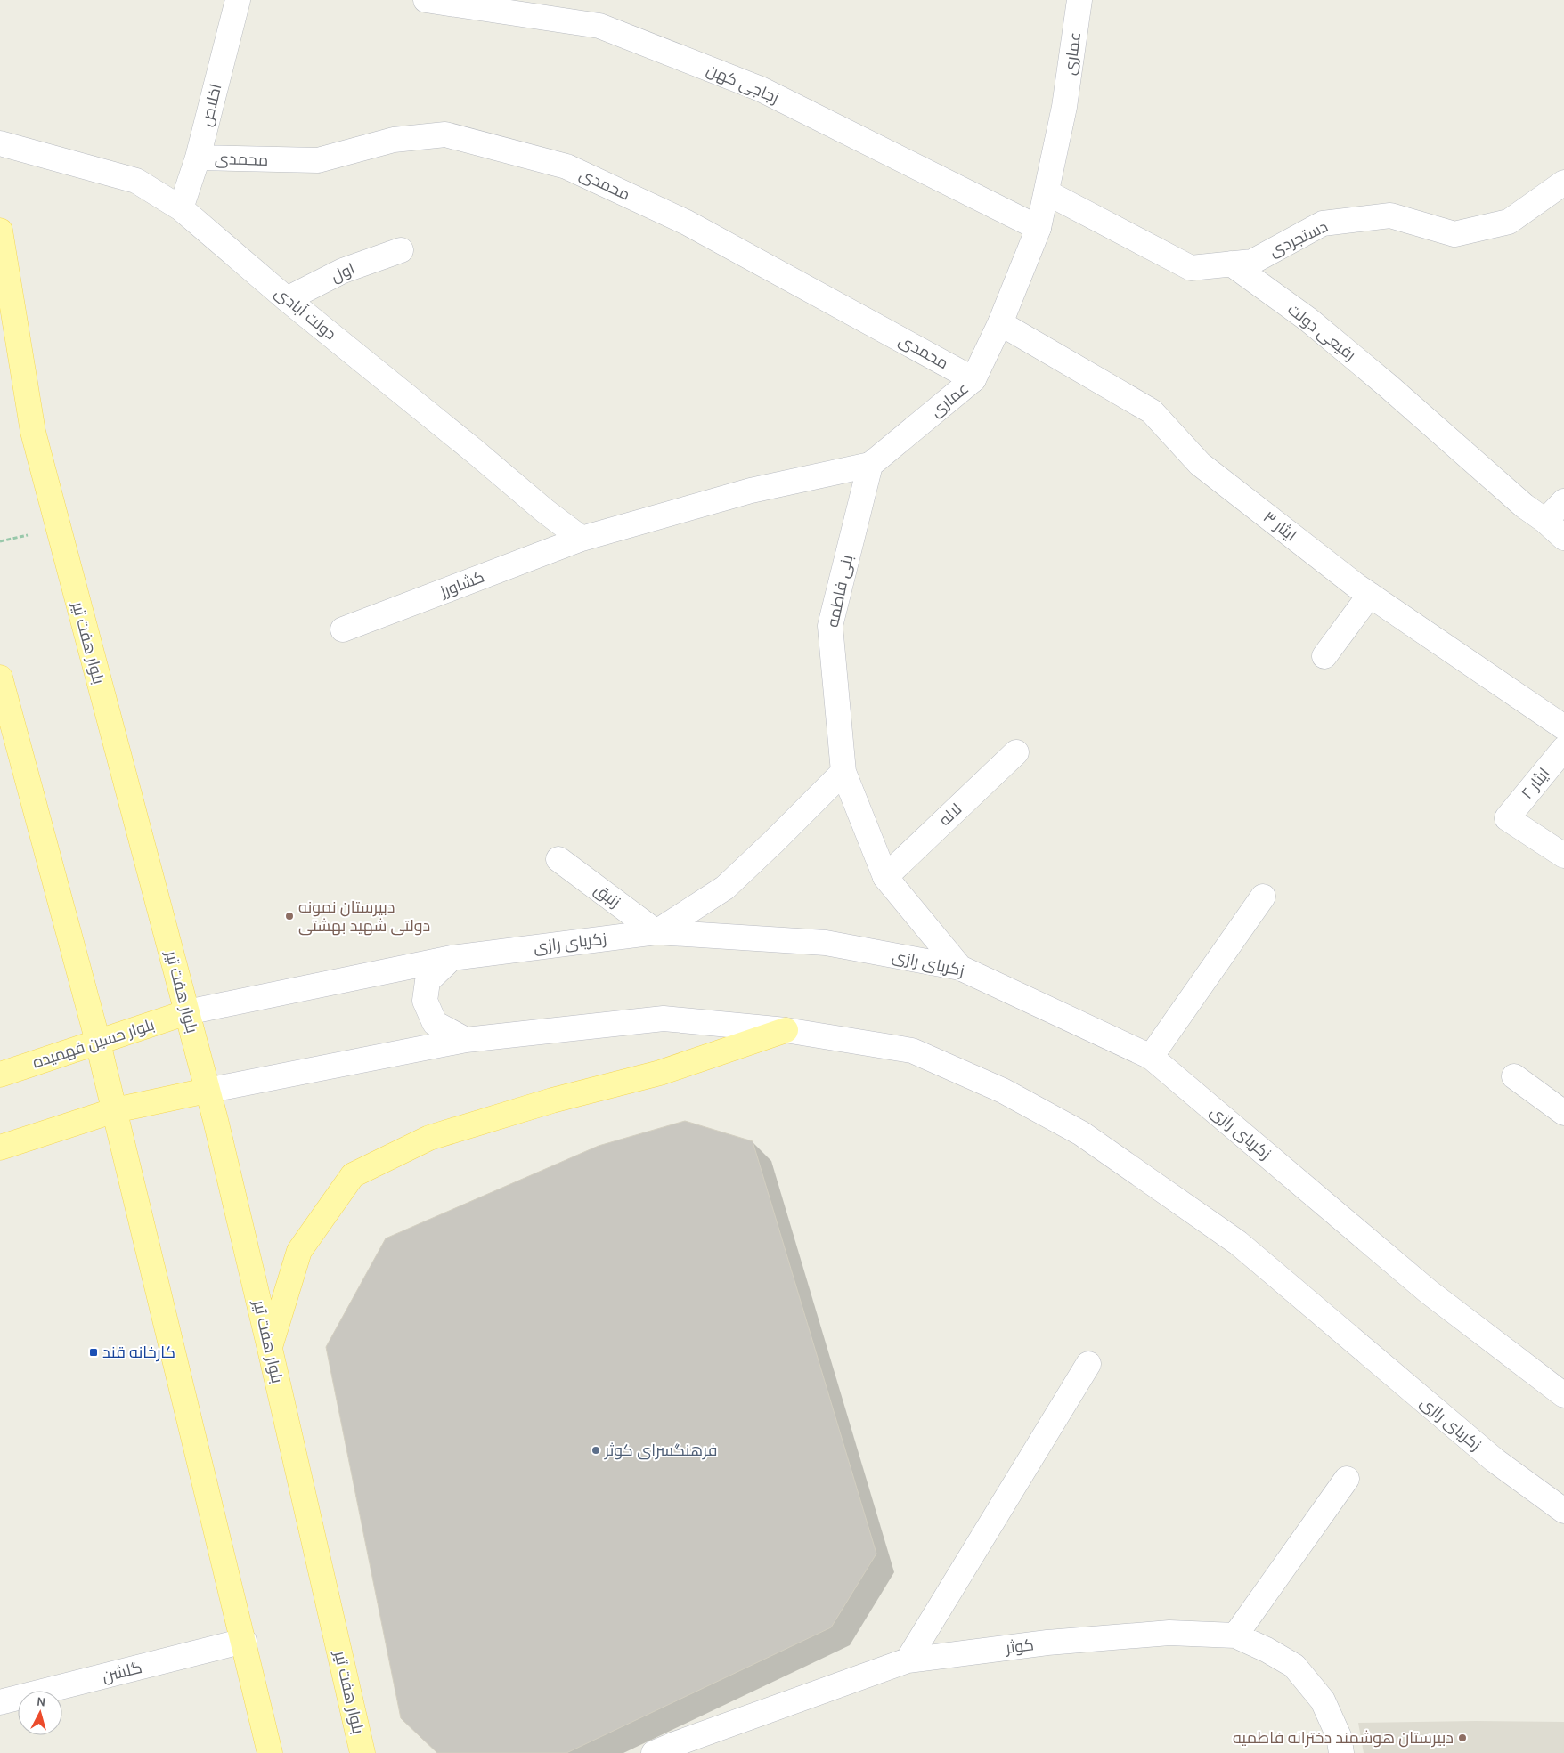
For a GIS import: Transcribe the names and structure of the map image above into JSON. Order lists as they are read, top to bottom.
{
  "streets": {
    "main road": ["بلوار هفت تیر", "بلوار حسین فهمیده"],
    "street": [
      "عماری",
      "زجاجی کهن",
      "اخلاص",
      "محمدی",
      "دستجردی",
      "اول",
      "دولت آبادی",
      "رفیعی دولت",
      "ایثار ۳",
      "کشاورز",
      "بنی فاطمه",
      "ایثار ۲",
      "لاله",
      "زنبق",
      "زکریای رازی",
      "کوثر",
      "گلشن"
    ]
  },
  "crossings": [
    ["عماری", "زجاجی کهن"],
    ["عماری", "محمدی"],
    ["عماری", "دولت آبادی"],
    ["عماری", "ایثار ۳"],
    ["عماری", "کشاورز"],
    ["عماری", "بنی فاطمه"],
    ["اخلاص", "محمدی"],
    ["اخلاص", "دولت آبادی"],
    ["دستجردی", "رفیعی دولت"],
    ["اول", "دولت آبادی"],
    ["دولت آبادی", "کشاورز"],
    ["بنی فاطمه", "لاله"],
    ["بنی فاطمه", "زکریای رازی"],
    ["بلوار هفت تیر", "زکریای رازی"],
    ["بلوار هفت تیر", "بلوار حسین فهمیده"],
    ["زنبق", "زکریای رازی"],
    ["زکریای رازی", "بلوار حسین فهمیده"]
  ],
  "places": {
    "other": ["دبیرستان نمونه دولتی شهید بهشتی", "فرهنگسرای کوثر", "دبیرستان هوشمند دخترانه فاطمیه"],
    "transit": ["کارخانه قند"]
  },
  "north": "top"
}
